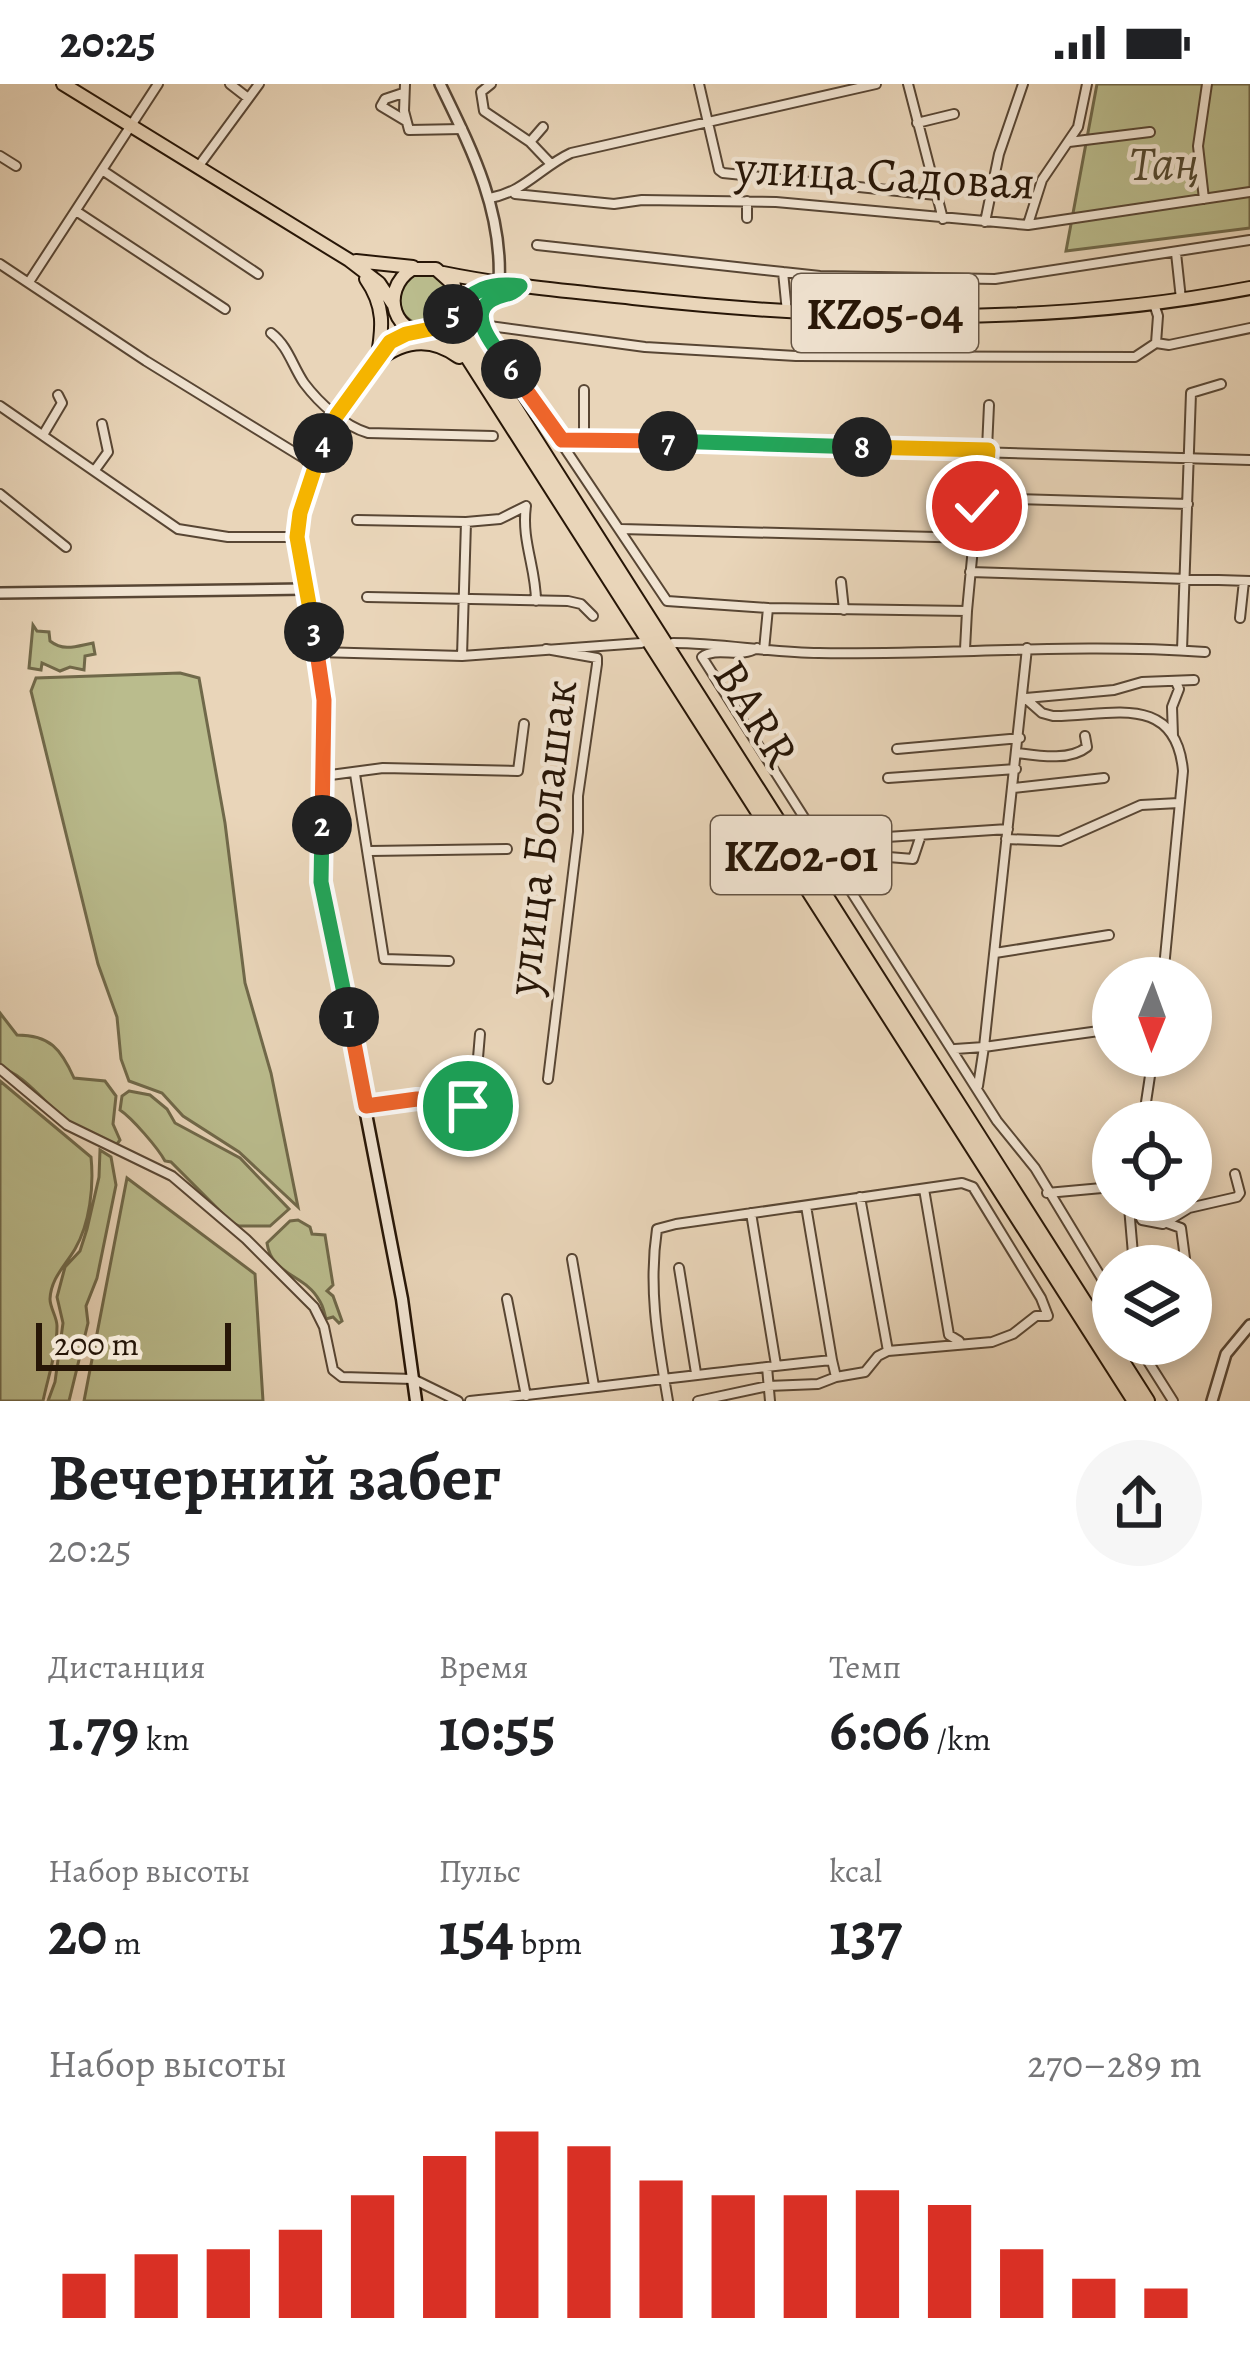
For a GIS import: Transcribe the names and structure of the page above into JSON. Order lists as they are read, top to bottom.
{
  "streets": {
    "highway": ["BARR", "KZ02-01"],
    "main road": ["KZ05-04"],
    "street": ["улица Садовая", "улица Болашак"]
  },
  "crossings": [
    ["KZ05-04", "BARR"]
  ],
  "parks": ["Таң"],
  "scale_bar": "200 m",
  "north": "bottom",
  "page": {
    "status": "20:25",
    "pins": [
      "5",
      "6",
      "7",
      "4",
      "8",
      "3",
      "2",
      "1"
    ],
    "scale": "200 m",
    "heading": ["Вечерний забег", "20:25"],
    "stats": [
      ["Дистанция", "1.79 km"],
      ["Время", "10:55"],
      ["Темп", "6:06 /km"],
      ["Набор высоты", "20 m"],
      ["Пульс", "154 bpm"],
      ["kcal", "137"]
    ],
    "chart": ["Набор высоты", "270–289 m"]
  }
}
